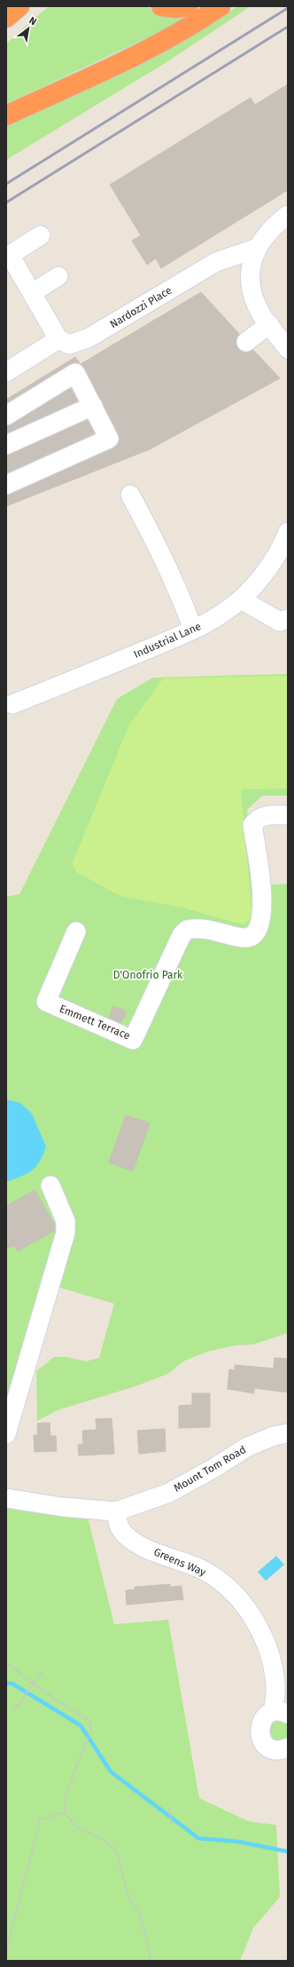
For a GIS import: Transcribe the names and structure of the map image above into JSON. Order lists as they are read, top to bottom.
{
  "streets": {
    "street": [
      "Nardozzi Place",
      "Industrial Lane",
      "Emmett Terrace",
      "Mount Tom Road",
      "Greens Way"
    ]
  },
  "crossings": [
    ["Mount Tom Road", "Greens Way"]
  ],
  "parks": ["D'Onofrio Park"],
  "north": "top right"
}
